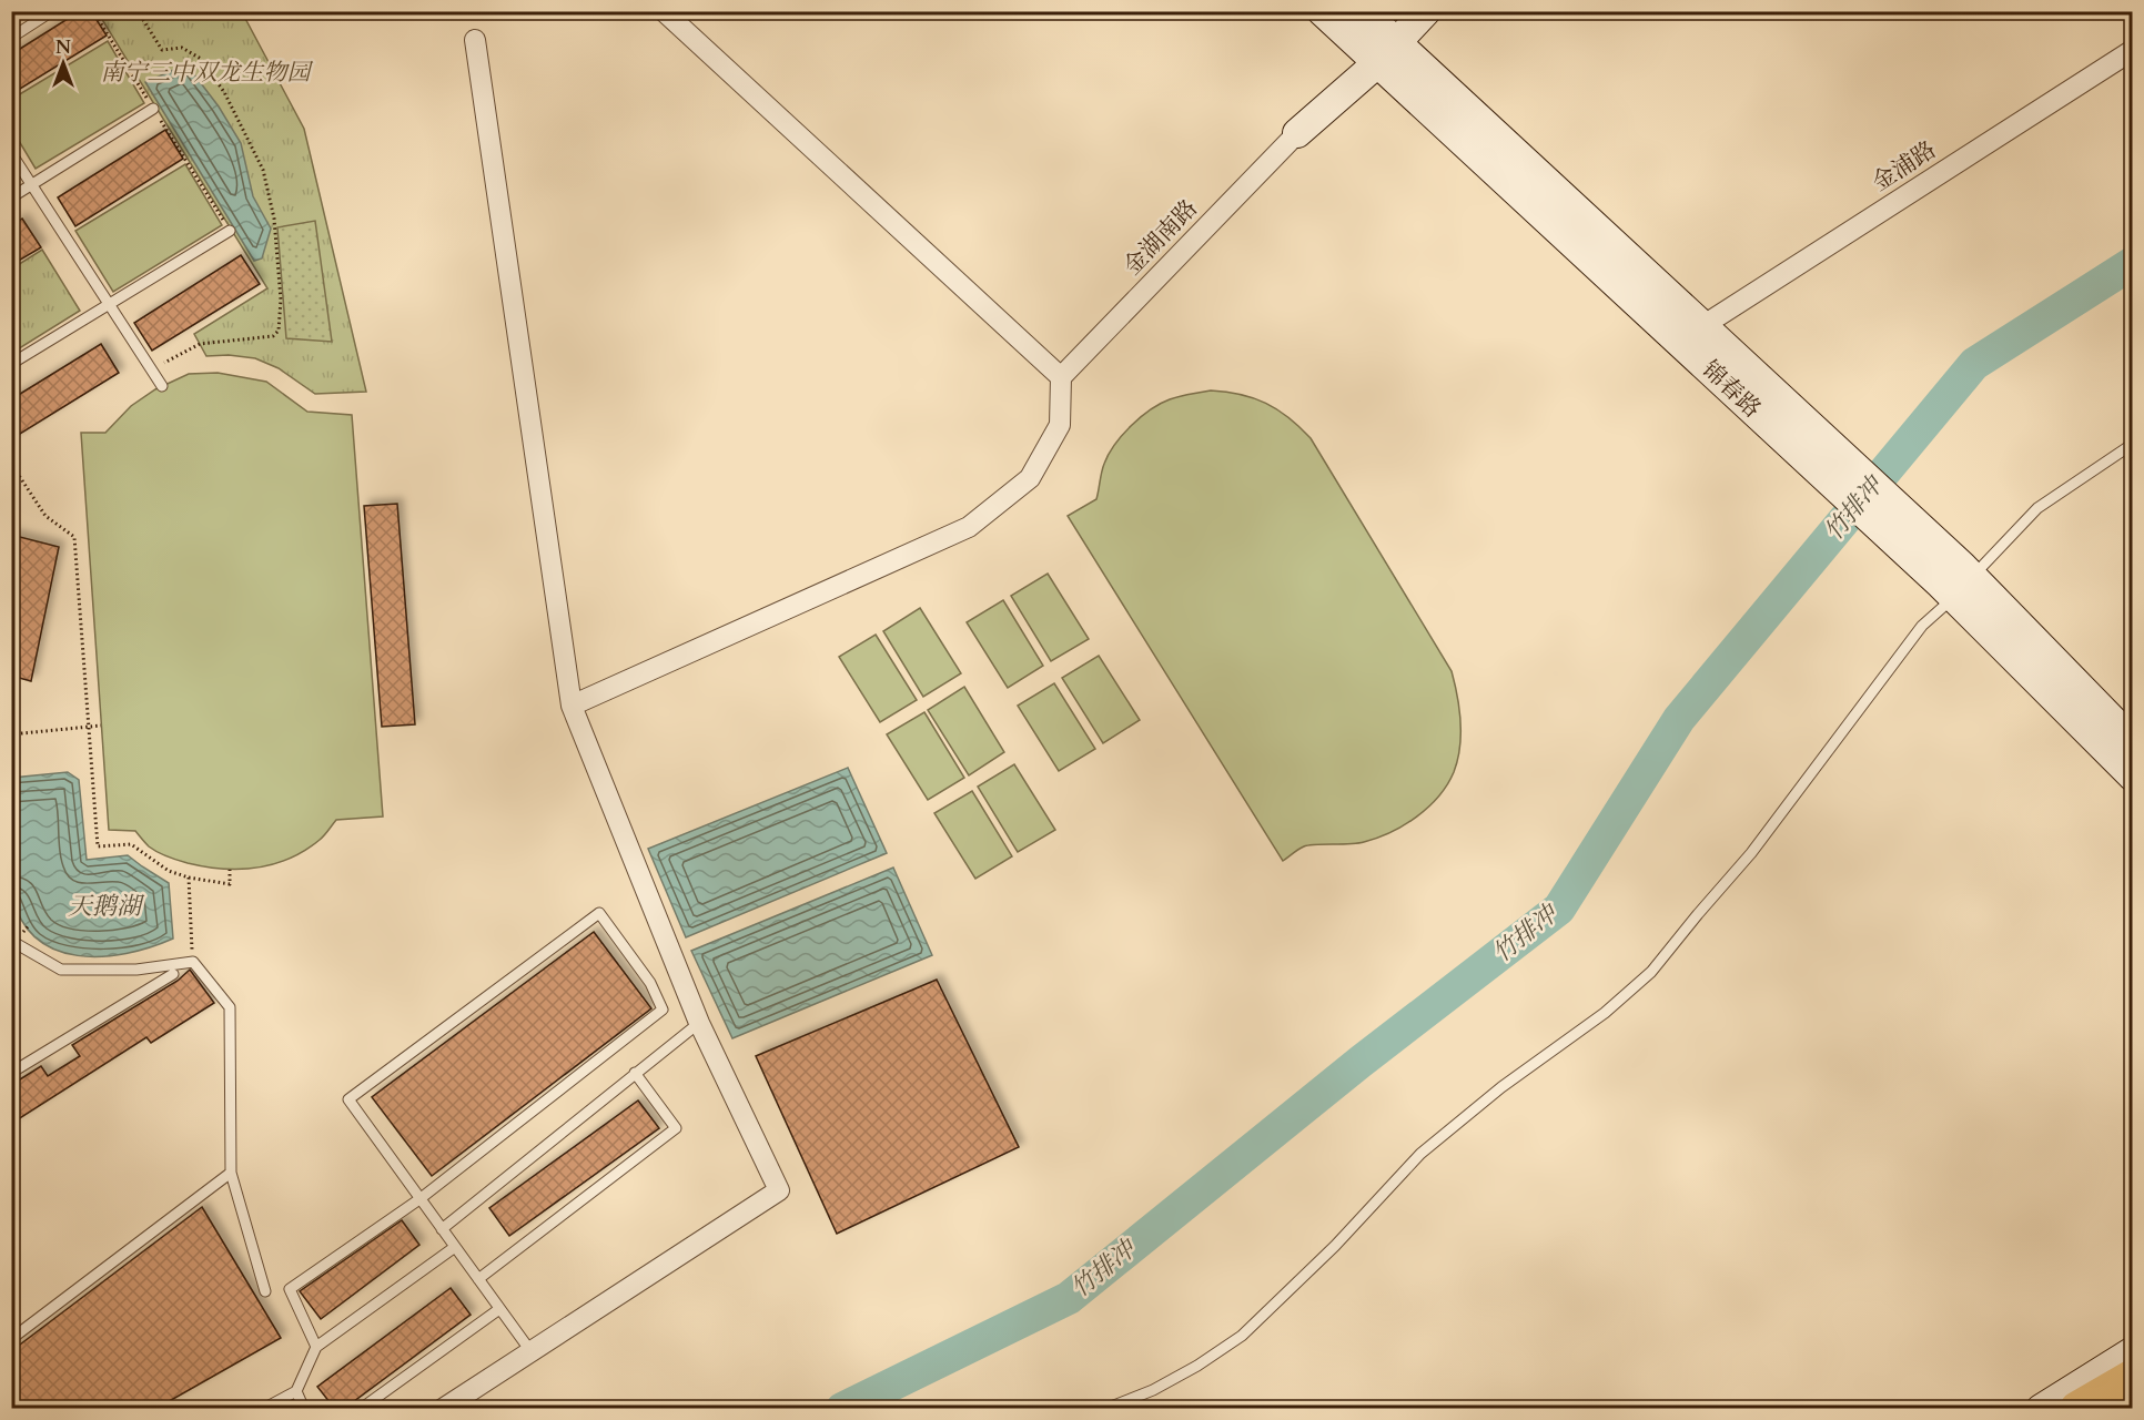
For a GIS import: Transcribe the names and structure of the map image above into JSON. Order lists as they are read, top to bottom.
{
  "streets": {
    "main road": ["锦春路"],
    "street": ["金浦路", "金湖南路"]
  },
  "crossings": [
    ["金浦路", "锦春路"]
  ],
  "water": ["竹排冲", "天鹅湖"],
  "parks": ["南宁三中双龙生物园"],
  "north": "top"
}
